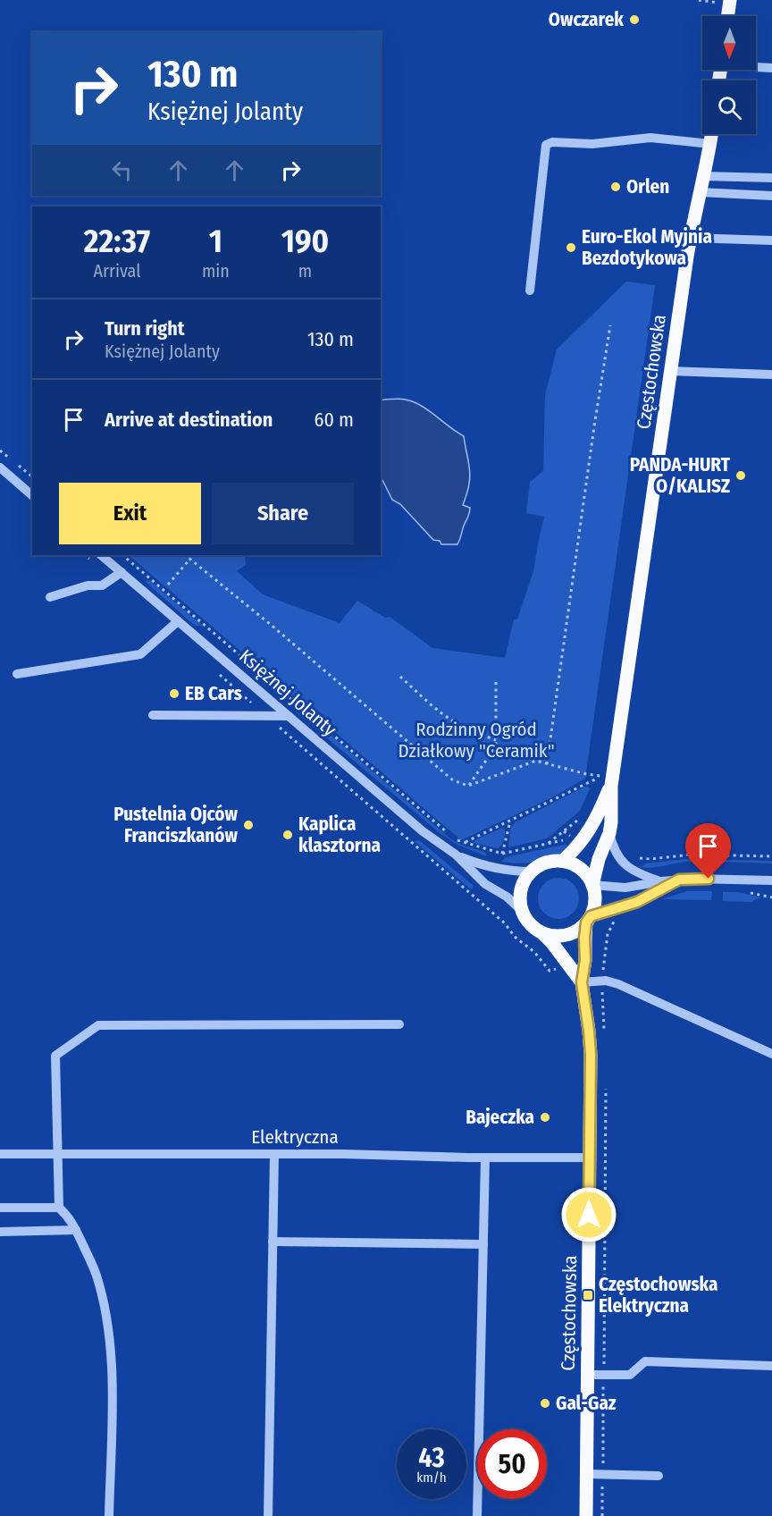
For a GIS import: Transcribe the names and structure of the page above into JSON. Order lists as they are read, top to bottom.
{
  "streets": {
    "main road": ["Częstochowska"],
    "street": ["Księżnej Jolanty", "Elektryczna"]
  },
  "crossings": [
    ["Częstochowska", "Księżnej Jolanty"],
    ["Częstochowska", "Elektryczna"]
  ],
  "parks": ["Rodzinny Ogród Działkowy \"Ceramik\""],
  "places": {
    "other": [
      "Owczarek",
      "Orlen",
      "Euro-Ekol Myjnia Bezdotykowa",
      "PANDA-HURT O/KALISZ",
      "EB Cars",
      "Pustelnia Ojców Franciszkanów",
      "Kaplica klasztorna",
      "Bajeczka",
      "Gal-Gaz"
    ],
    "transit": ["Częstochowska Elektryczna"]
  },
  "north": "bottom",
  "page": {
    "turn": ["130 m", "Księżnej Jolanty"],
    "eta": [
      "22:37",
      "Arrival",
      "1",
      "min",
      "190",
      "m"
    ],
    "list": [
      {
        "name": "Turn right",
        "note": "Księżnej Jolanty",
        "value": "130 m"
      },
      {
        "name": "Arrive at destination",
        "value": "60 m"
      }
    ],
    "buttons": ["Exit", "Share"],
    "speed": "43 km/h",
    "limit": "50"
  }
}
